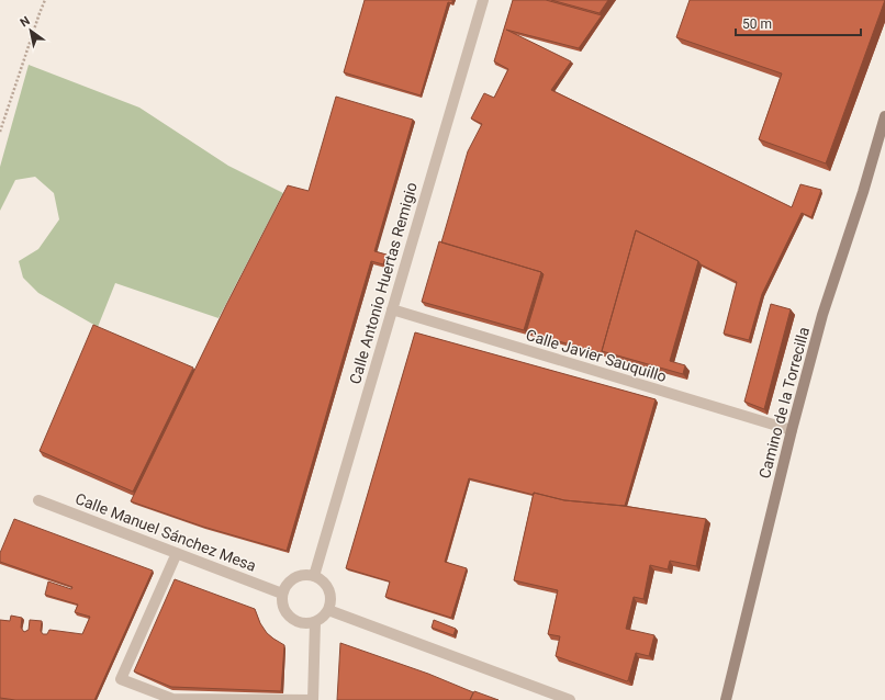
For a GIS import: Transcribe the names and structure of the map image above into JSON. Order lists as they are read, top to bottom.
{
  "streets": {
    "street": [
      "Calle Antonio Huertas Remigio",
      "Calle Javier Sauquillo",
      "Camino de la Torrecilla",
      "Calle Manuel Sánchez Mesa"
    ]
  },
  "crossings": [
    ["Calle Antonio Huertas Remigio", "Calle Javier Sauquillo"],
    ["Calle Antonio Huertas Remigio", "Calle Manuel Sánchez Mesa"],
    ["Calle Javier Sauquillo", "Camino de la Torrecilla"]
  ],
  "scale_bar": "50 m",
  "north": "top left"
}
